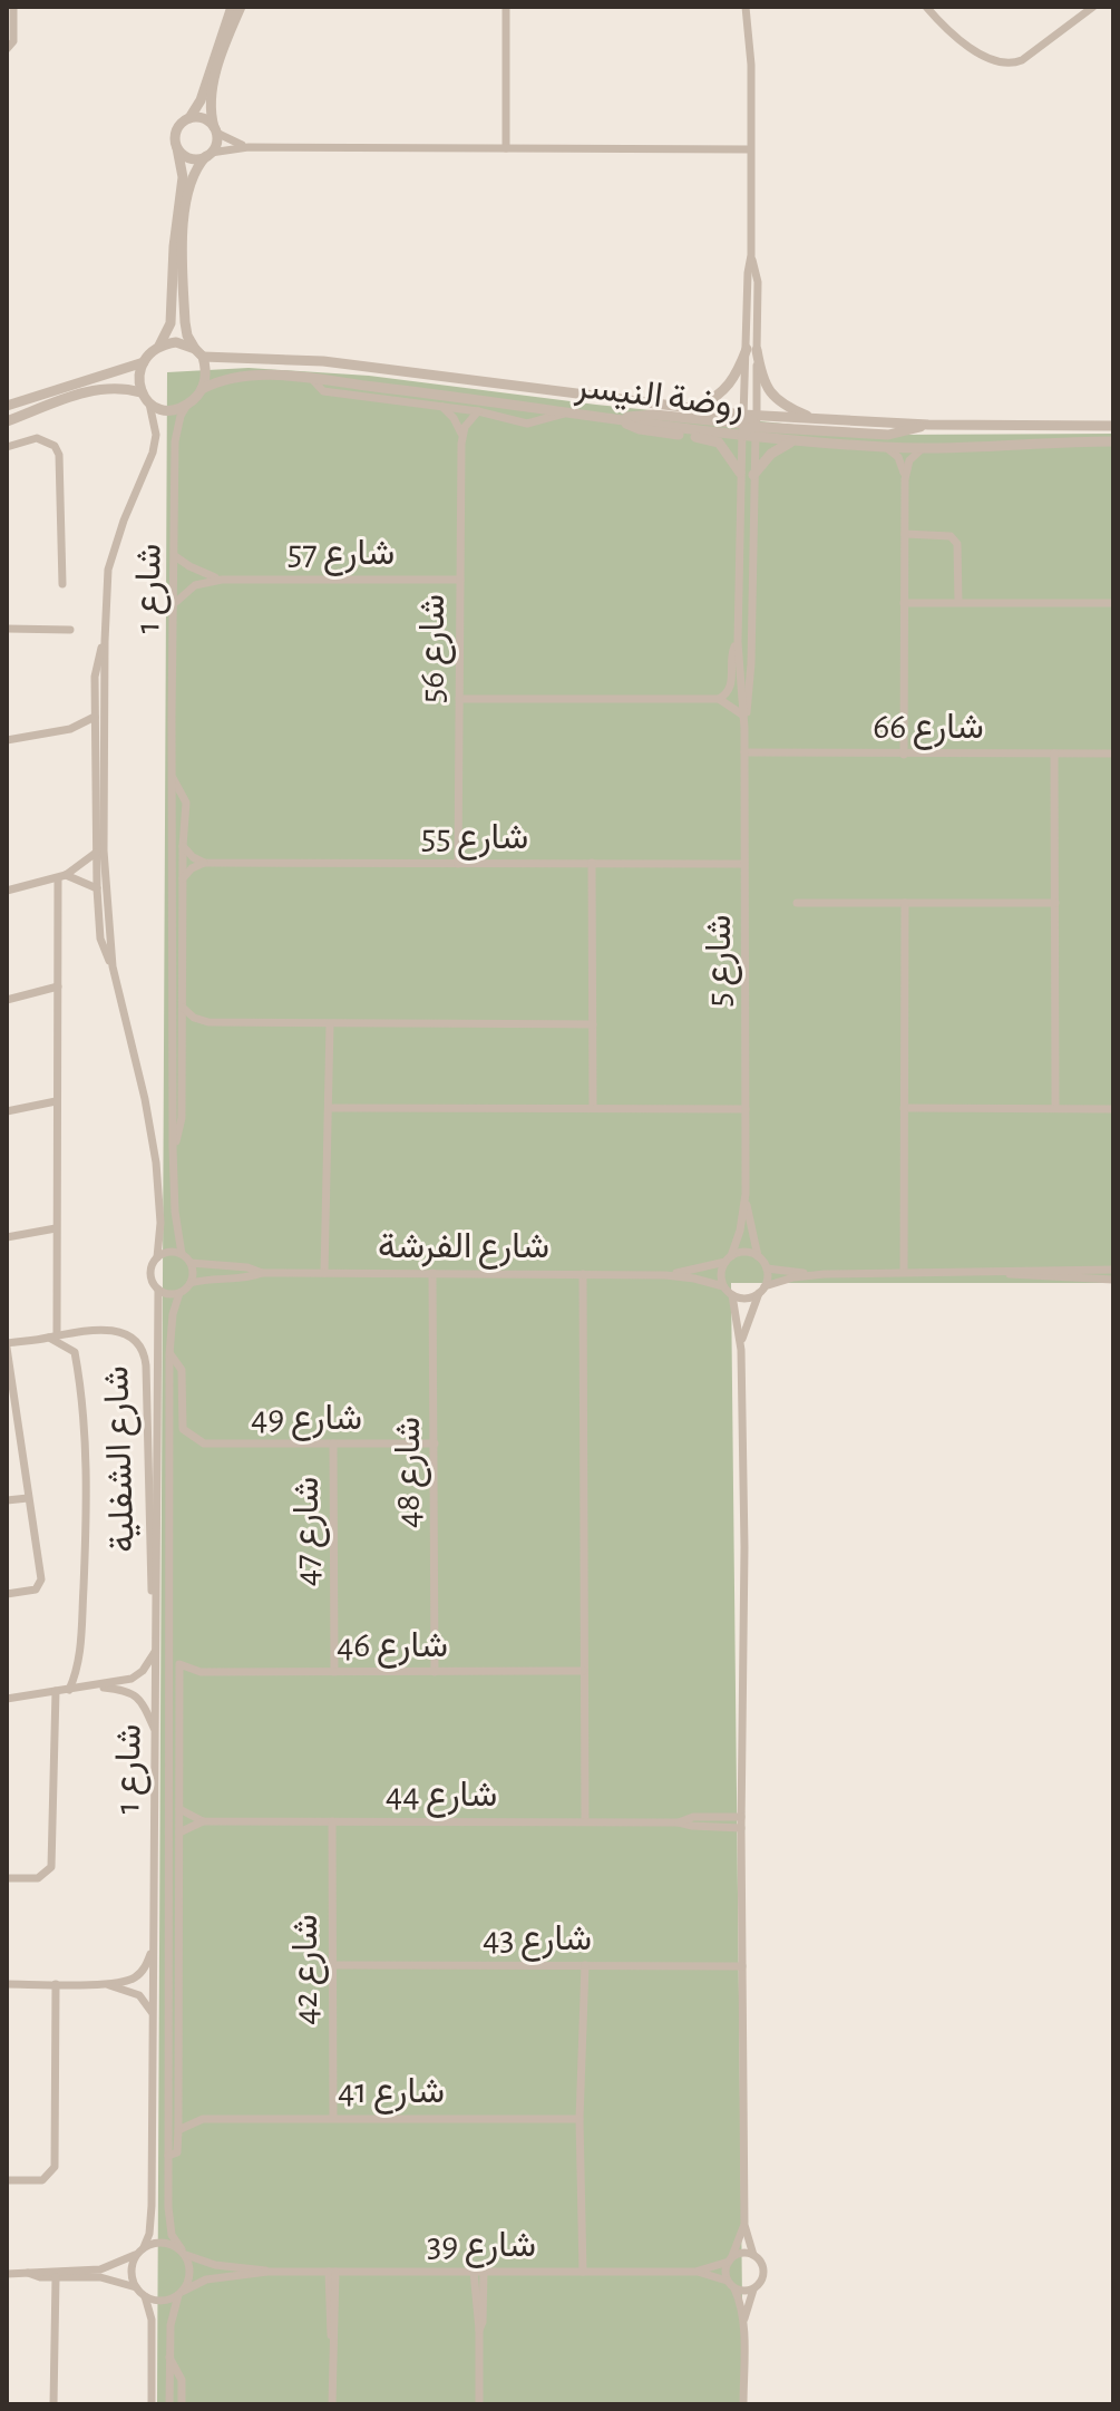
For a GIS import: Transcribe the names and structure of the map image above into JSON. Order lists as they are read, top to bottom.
{
  "streets": {
    "street": [
      "روضة النيسر",
      "شارع 57",
      "شارع 1",
      "شارع 56",
      "شارع 66",
      "شارع 55",
      "شارع 5",
      "شارع الفرشة",
      "شارع 49",
      "شارع الشفلية",
      "شارع 48",
      "شارع 47",
      "شارع 46",
      "شارع 44",
      "شارع 43",
      "شارع 42",
      "شارع 41",
      "شارع 39"
    ]
  },
  "crossings": [
    ["روضة النيسر", "شارع 1"],
    ["شارع 57", "شارع 1"],
    ["شارع 57", "شارع 56"],
    ["شارع 1", "شارع الفرشة"],
    ["شارع 1", "شارع 49"],
    ["شارع 1", "شارع الشفلية"],
    ["شارع 1", "شارع 46"],
    ["شارع 1", "شارع 44"],
    ["شارع 1", "شارع 41"],
    ["شارع 1", "شارع 39"],
    ["شارع 56", "شارع 55"],
    ["شارع 66", "شارع 5"],
    ["شارع 55", "شارع 5"],
    ["شارع 5", "شارع الفرشة"],
    ["شارع الفرشة", "شارع 48"],
    ["شارع 49", "شارع 48"],
    ["شارع 49", "شارع 47"],
    ["شارع 48", "شارع 46"],
    ["شارع 47", "شارع 46"],
    ["شارع 44", "شارع 42"],
    ["شارع 43", "شارع 42"],
    ["شارع 42", "شارع 41"]
  ]
}
